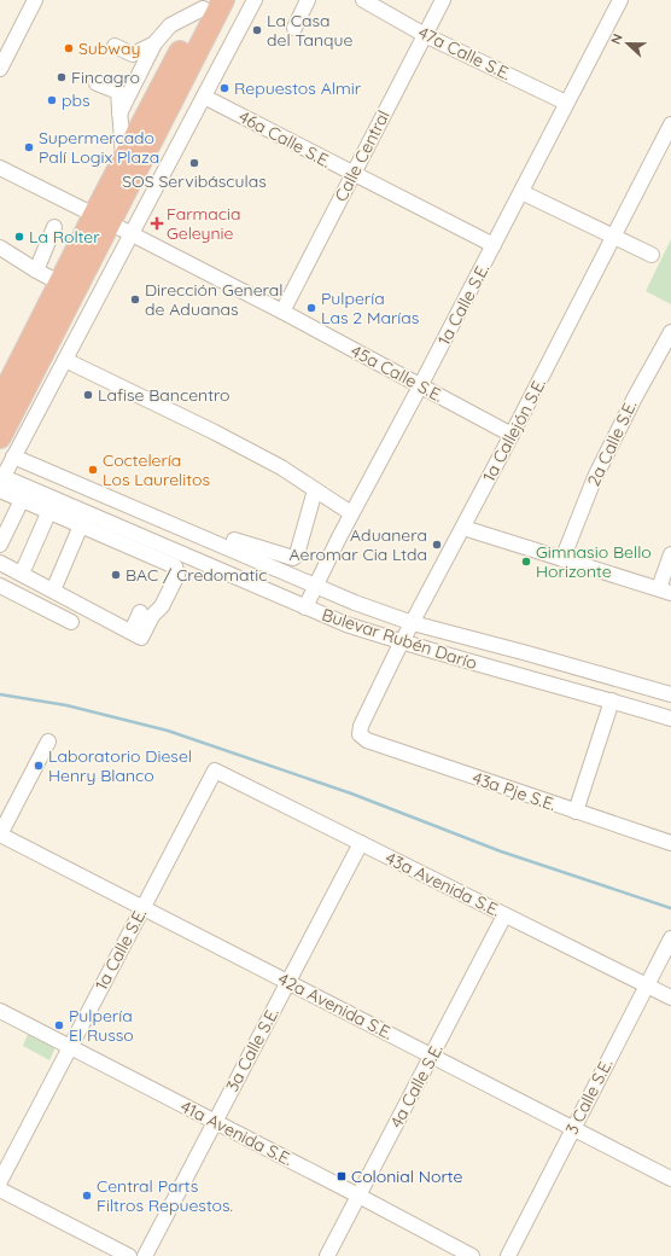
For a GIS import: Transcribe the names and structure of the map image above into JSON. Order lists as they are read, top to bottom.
{
  "streets": {
    "street": [
      "47a Calle S.E.",
      "46a Calle S.E.",
      "Calle Central",
      "1a Calle S.E.",
      "45a Calle S.E.",
      "1a Callejón S.E.",
      "2a Calle S.E.",
      "Bulevar Rubén Darío",
      "43a Pje S.E.",
      "43a Avenida S.E.",
      "42a Avenida S.E.",
      "3a Calle S.E.",
      "4a Calle S.E.",
      "3 Calle S.E.",
      "41a Avenida S.E."
    ]
  },
  "crossings": [
    ["47a Calle S.E.", "Calle Central"],
    ["47a Calle S.E.", "1a Calle S.E."],
    ["46a Calle S.E.", "Calle Central"],
    ["46a Calle S.E.", "1a Calle S.E."],
    ["Calle Central", "45a Calle S.E."],
    ["1a Calle S.E.", "45a Calle S.E."],
    ["1a Calle S.E.", "Bulevar Rubén Darío"],
    ["1a Calle S.E.", "43a Avenida S.E."],
    ["1a Calle S.E.", "42a Avenida S.E."],
    ["1a Calle S.E.", "41a Avenida S.E."],
    ["45a Calle S.E.", "1a Callejón S.E."],
    ["1a Callejón S.E.", "Bulevar Rubén Darío"],
    ["1a Callejón S.E.", "43a Pje S.E."],
    ["43a Avenida S.E.", "3a Calle S.E."],
    ["43a Avenida S.E.", "4a Calle S.E."],
    ["43a Avenida S.E.", "3 Calle S.E."],
    ["42a Avenida S.E.", "3a Calle S.E."],
    ["42a Avenida S.E.", "4a Calle S.E."],
    ["42a Avenida S.E.", "3 Calle S.E."],
    ["3a Calle S.E.", "41a Avenida S.E."],
    ["4a Calle S.E.", "41a Avenida S.E."]
  ],
  "places": {
    "other": [
      "La Casa del Tanque",
      "Subway",
      "Fincagro",
      "Repuestos Almir",
      "pbs",
      "Supermercado Palí Logix Plaza",
      "SOS Servibásculas",
      "La Rolter",
      "Dirección General de Aduanas",
      "Pulpería Las 2 Marías",
      "Lafise Bancentro",
      "Coctelería Los Laurelitos",
      "Aduanera Aeromar Cia Ltda",
      "Gimnasio Bello Horizonte",
      "BAC / Credomatic",
      "Laboratorio Diesel Henry Blanco",
      "Pulpería El Russo",
      "Central Parts Filtros Repuestos."
    ],
    "health": ["Farmacia Geleynie"],
    "transit": ["Colonial Norte"]
  },
  "north": "left"
}
